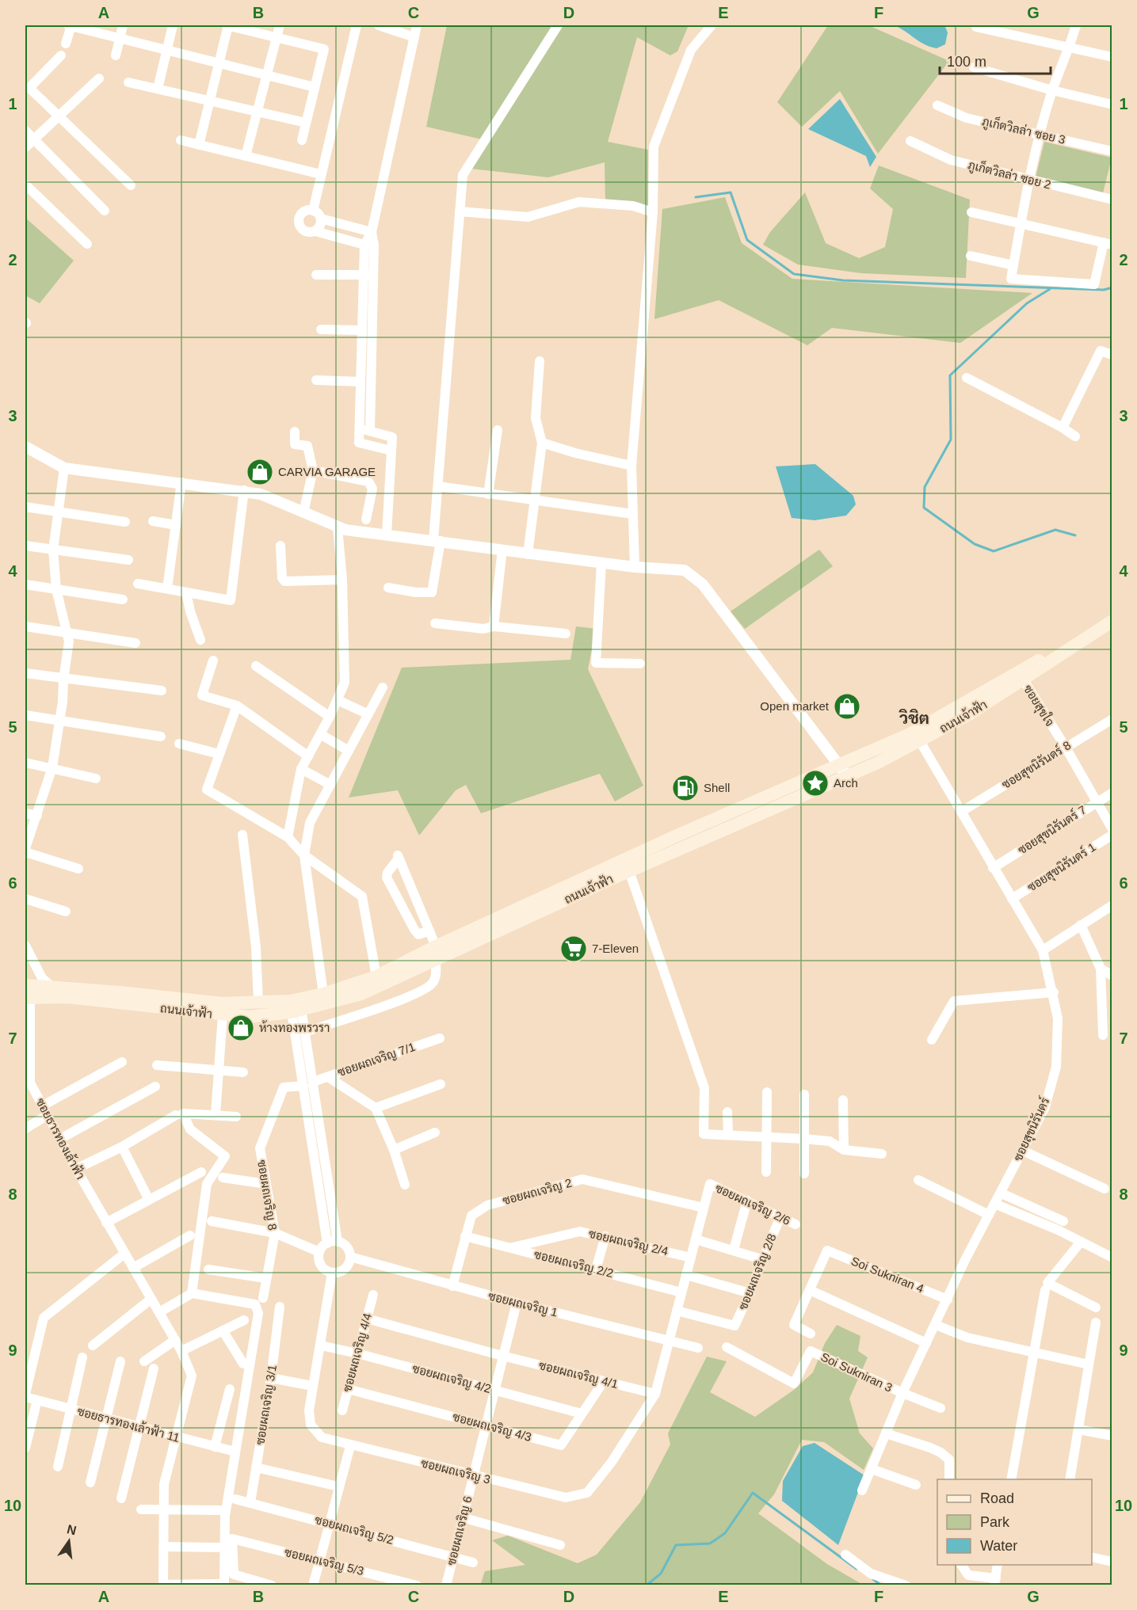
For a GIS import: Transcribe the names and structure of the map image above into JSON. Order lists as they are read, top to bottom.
{
  "streets": {
    "main road": ["ถนนเจ้าฟ้า"],
    "street": [
      "ภูเก็ตวิลล่า ซอย 3",
      "ภูเก็ตวิลล่า ซอย 2",
      "ซอยสุขใจ",
      "ซอยสุขนิรันดร์ 8",
      "ซอยสุขนิรันดร์ 7",
      "ซอยสุขนิรันดร์ 1",
      "ซอยผถเจริญ 7/1",
      "ซอยสุขนิรันดร์",
      "ซอยธารทองเล้าฟ้า",
      "ซอยผถเจริญ 2",
      "ซอยผถเจริญ 8",
      "ซอยผถเจริญ 2/6",
      "ซอยผถเจริญ 2/4",
      "ซอยผถเจริญ 2/2",
      "ซอยผถเจริญ 2/8",
      "Soi Sukniran 4",
      "ซอยผถเจริญ 1",
      "ซอยผถเจริญ 4/4",
      "Soi Sukniran 3",
      "ซอยผถเจริญ 4/1",
      "ซอยผถเจริญ 4/2",
      "ซอยผถเจริญ 3/1",
      "ซอยธารทองเล้าฟ้า 11",
      "ซอยผถเจริญ 4/3",
      "ซอยผถเจริญ 3",
      "ซอยผถเจริญ 5/2",
      "ซอยผถเจริญ 6",
      "ซอยผถเจริญ 5/3"
    ]
  },
  "crossings": [
    ["ซอยสุขใจ", "ถนนเจ้าฟ้า"],
    ["ซอยสุขใจ", "ซอยสุขนิรันดร์ 8"],
    ["ซอยสุขใจ", "ซอยสุขนิรันดร์ 7"],
    ["ถนนเจ้าฟ้า", "ซอยสุขนิรันดร์"],
    ["ถนนเจ้าฟ้า", "ซอยธารทองเล้าฟ้า"],
    ["ซอยสุขนิรันดร์ 8", "ซอยสุขนิรันดร์"],
    ["ซอยสุขนิรันดร์ 7", "ซอยสุขนิรันดร์"],
    ["ซอยสุขนิรันดร์ 1", "ซอยสุขนิรันดร์"],
    ["ซอยสุขนิรันดร์", "Soi Sukniran 4"],
    ["ซอยสุขนิรันดร์", "Soi Sukniran 3"],
    ["ซอยธารทองเล้าฟ้า", "ซอยธารทองเล้าฟ้า 11"],
    ["ซอยผถเจริญ 2", "ซอยผถเจริญ 2/6"],
    ["ซอยผถเจริญ 2", "ซอยผถเจริญ 2/2"],
    ["ซอยผถเจริญ 2", "ซอยผถเจริญ 1"],
    ["ซอยผถเจริญ 2/6", "ซอยผถเจริญ 2/8"],
    ["ซอยผถเจริญ 2/4", "ซอยผถเจริญ 2/2"],
    ["ซอยผถเจริญ 1", "ซอยผถเจริญ 3"],
    ["ซอยผถเจริญ 4/4", "ซอยผถเจริญ 4/1"],
    ["ซอยผถเจริญ 4/4", "ซอยผถเจริญ 4/2"],
    ["ซอยผถเจริญ 4/4", "ซอยผถเจริญ 4/3"],
    ["ซอยผถเจริญ 4/1", "ซอยผถเจริญ 4/3"],
    ["ซอยผถเจริญ 4/1", "ซอยผถเจริญ 3"],
    ["ซอยผถเจริญ 4/2", "ซอยผถเจริญ 4/3"],
    ["ซอยผถเจริญ 4/2", "ซอยผถเจริญ 3"],
    ["ซอยผถเจริญ 3/1", "ซอยผถเจริญ 5/2"],
    ["ซอยผถเจริญ 3", "ซอยผถเจริญ 6"],
    ["ซอยผถเจริญ 5/2", "ซอยผถเจริญ 6"]
  ],
  "districts": ["วิชิต"],
  "places": {
    "shop": ["CARVIA GARAGE", "Open market", "ห้างทองพรวรา"],
    "place": ["Arch"],
    "fuel station": ["Shell"],
    "supermarket": ["7-Eleven"]
  },
  "legend": ["Road", "Park", "Water"],
  "scale_bar": "100 m",
  "north": "top",
  "grid": {
    "columns": [
      "A",
      "B",
      "C",
      "D",
      "E",
      "F",
      "G"
    ],
    "rows": [
      "1",
      "2",
      "3",
      "4",
      "5",
      "6",
      "7",
      "8",
      "9",
      "10"
    ]
  }
}
